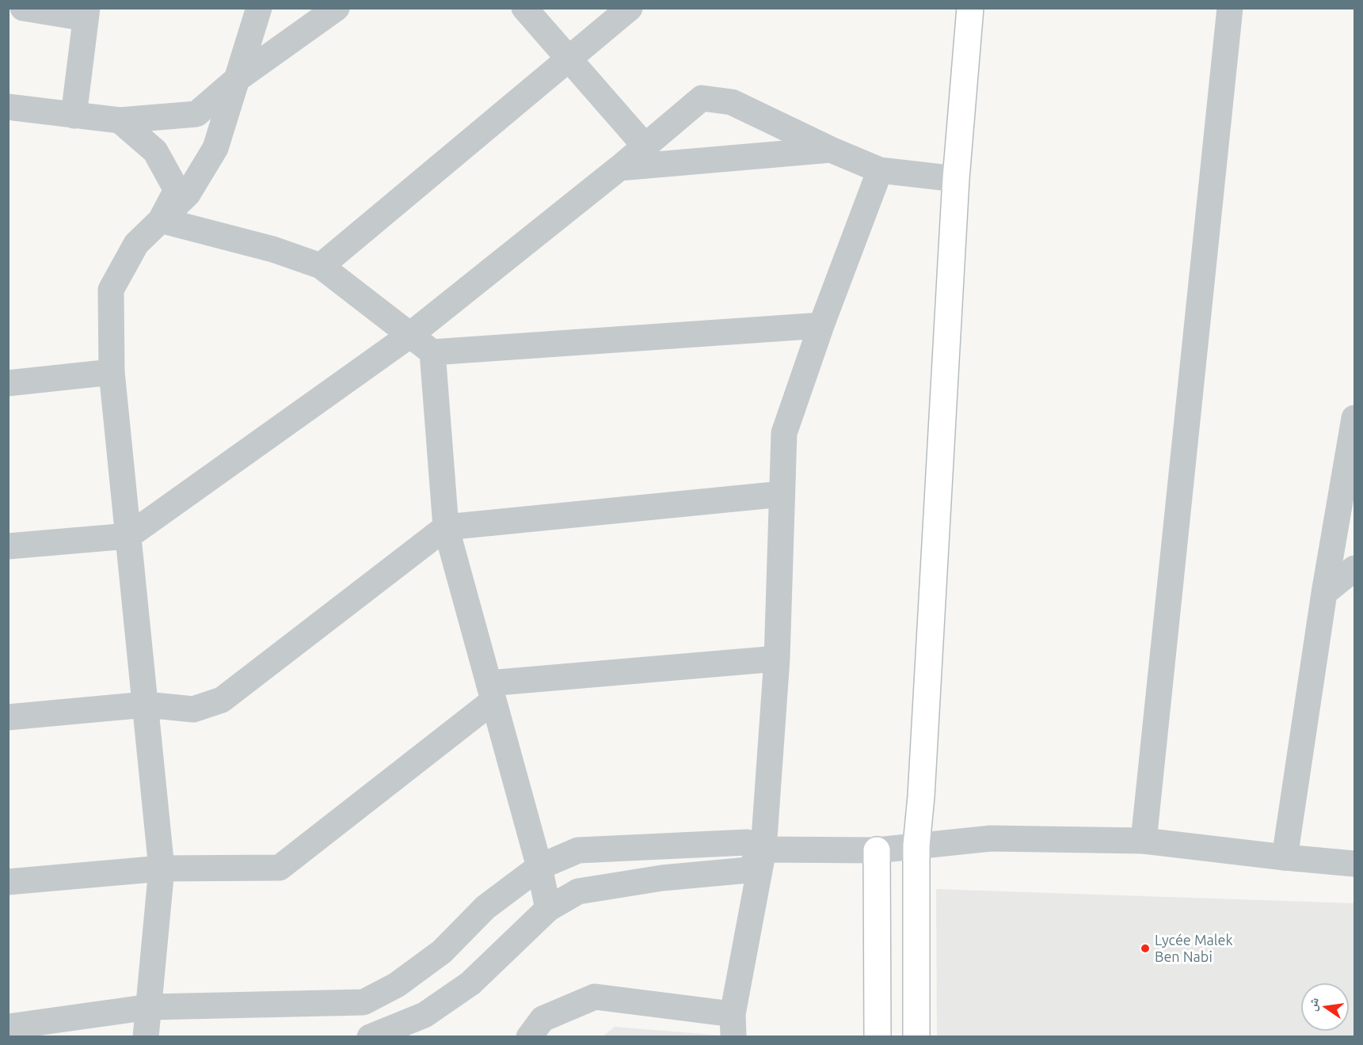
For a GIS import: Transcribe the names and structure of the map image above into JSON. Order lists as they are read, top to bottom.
{
  "places": ["Lycée Malek Ben Nabi"],
  "north": "left"
}
